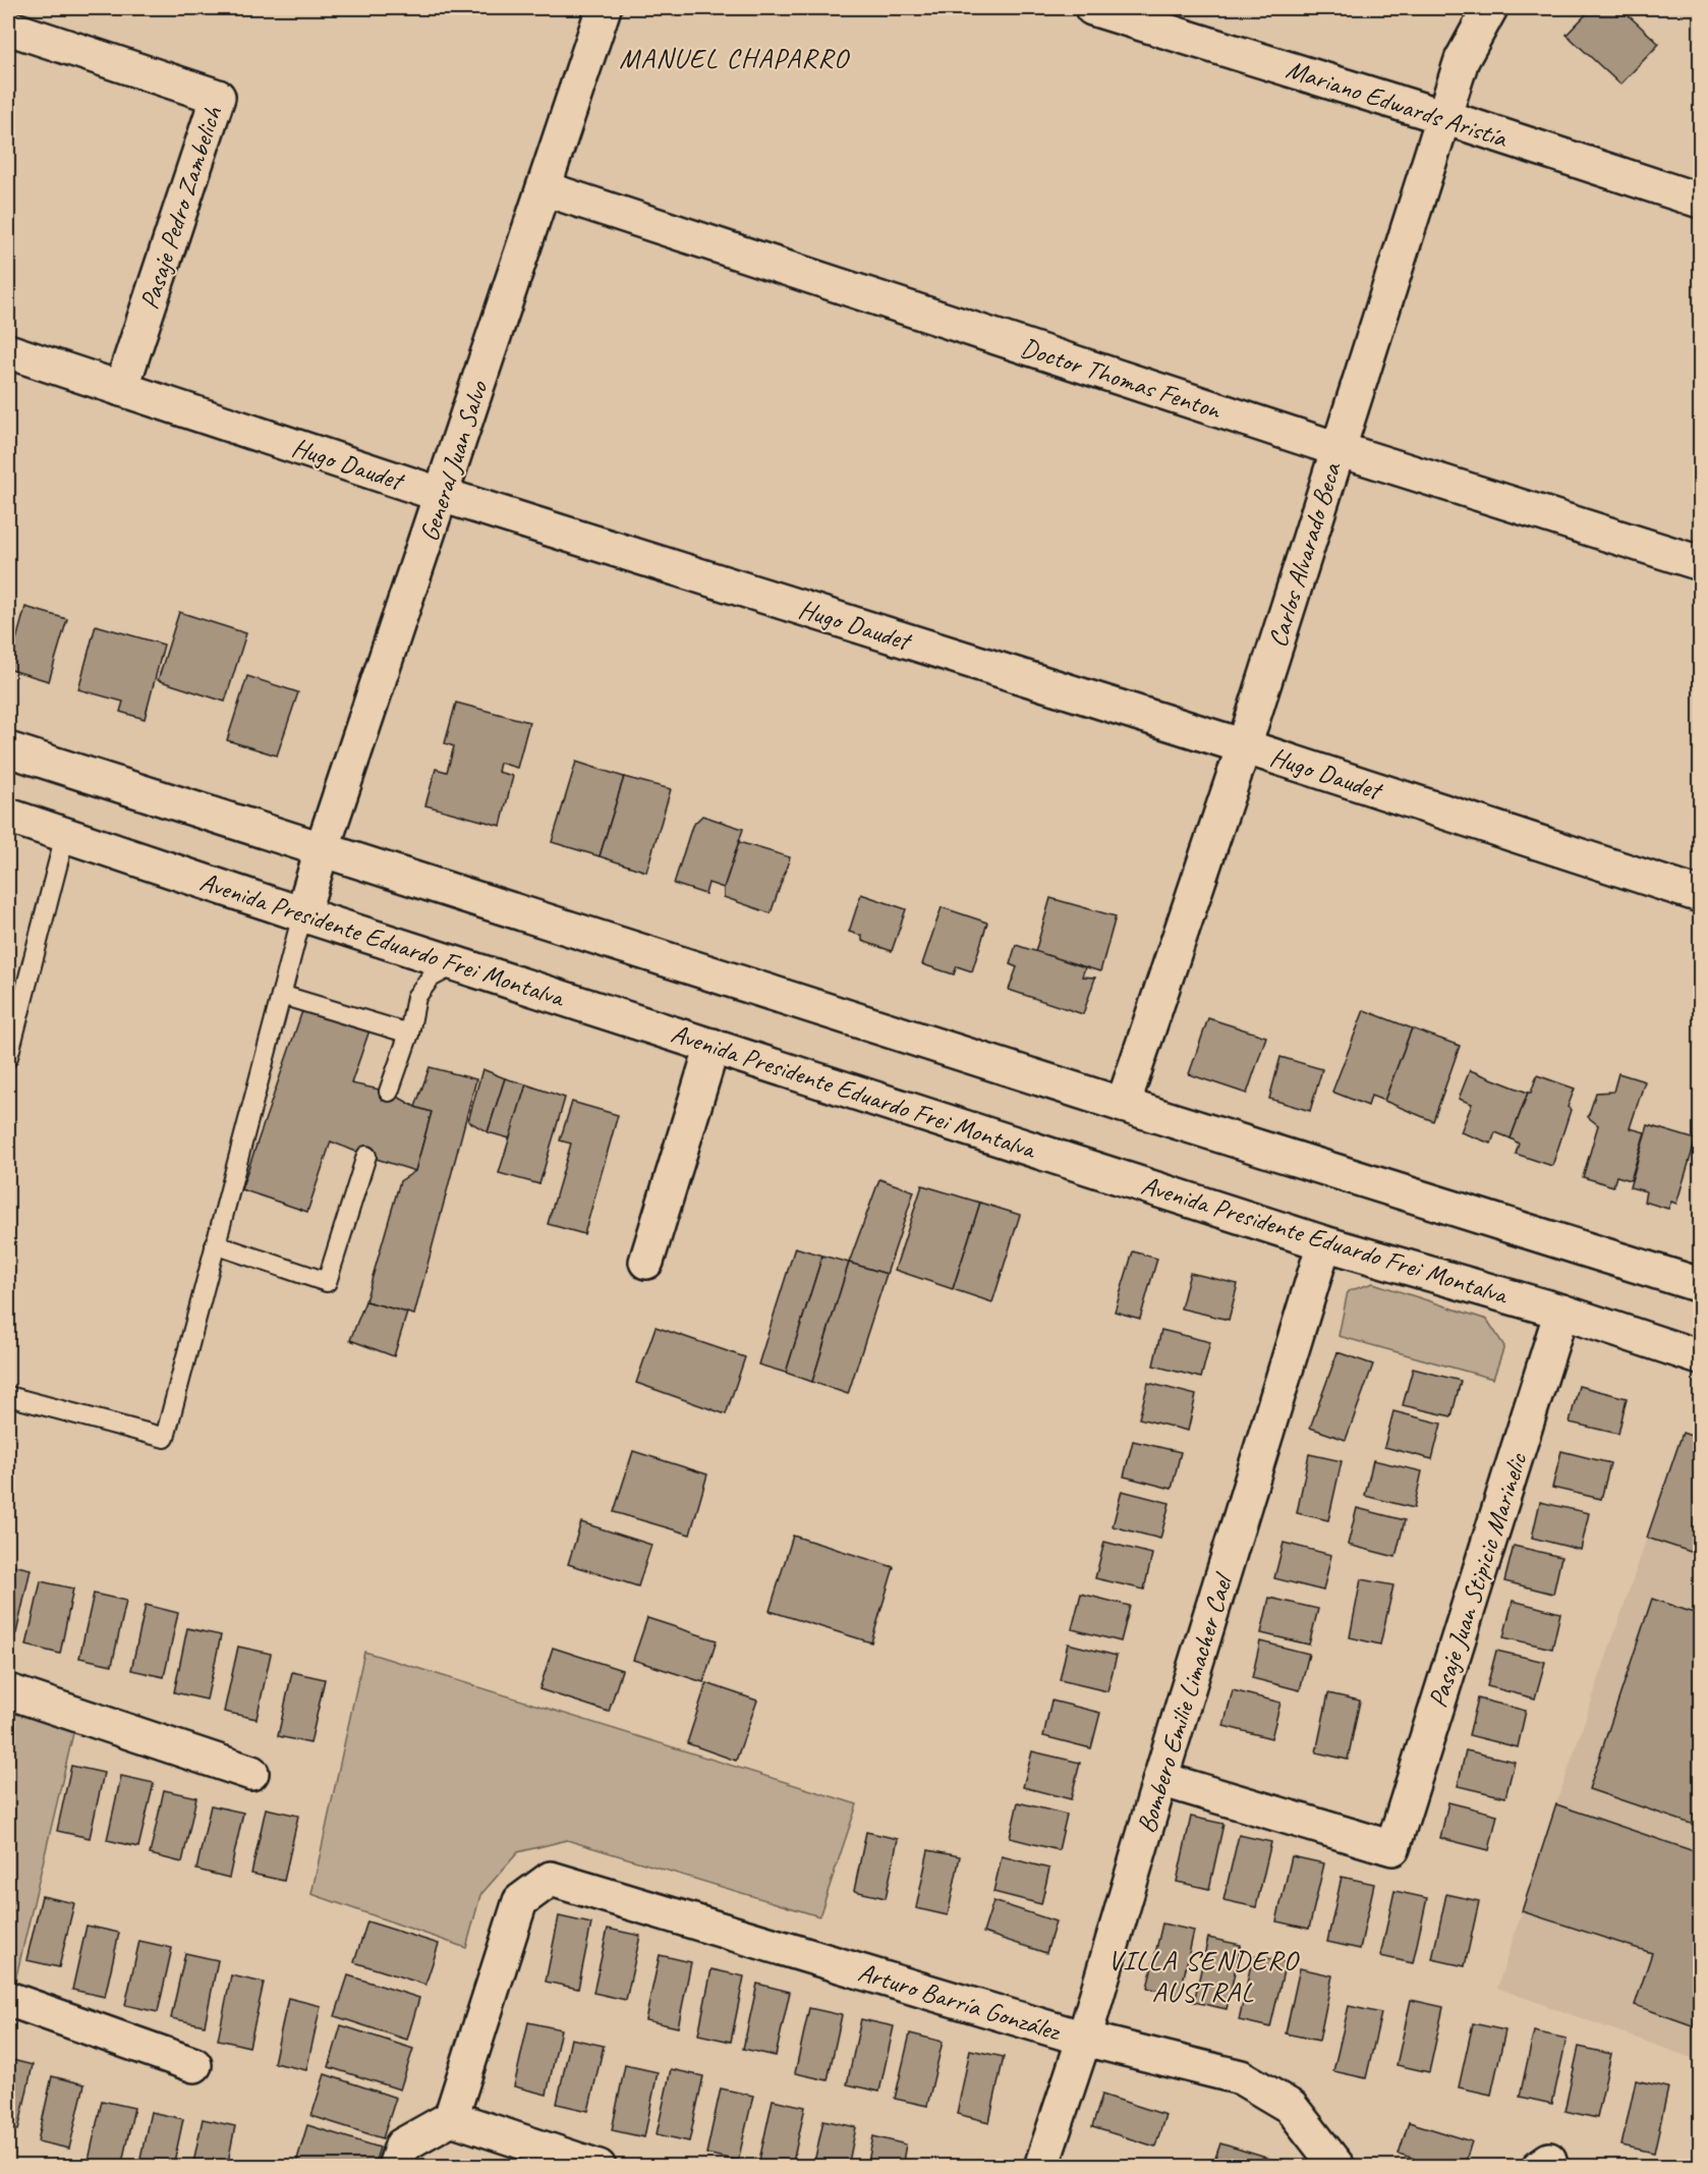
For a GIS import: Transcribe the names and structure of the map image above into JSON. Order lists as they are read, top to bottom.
{
  "streets": {
    "street": [
      "Mariano Edwards Aristía",
      "Pasaje Pedro Zambelich",
      "Doctor Thomas Fenton",
      "General Juan Salvo",
      "Hugo Daudet",
      "Carlos Alvarado Beca",
      "Avenida Presidente Eduardo Frei Montalva",
      "Pasaje Juan Stipicic Marinelic",
      "Bombero Emilie Limacher Cael",
      "Arturo Barría González"
    ]
  },
  "crossings": [
    ["Mariano Edwards Aristía", "Carlos Alvarado Beca"],
    ["Pasaje Pedro Zambelich", "Hugo Daudet"],
    ["Doctor Thomas Fenton", "General Juan Salvo"],
    ["Doctor Thomas Fenton", "Carlos Alvarado Beca"],
    ["General Juan Salvo", "Hugo Daudet"],
    ["General Juan Salvo", "Avenida Presidente Eduardo Frei Montalva"],
    ["Hugo Daudet", "Carlos Alvarado Beca"],
    ["Avenida Presidente Eduardo Frei Montalva", "Pasaje Juan Stipicic Marinelic"],
    ["Avenida Presidente Eduardo Frei Montalva", "Bombero Emilie Limacher Cael"],
    ["Pasaje Juan Stipicic Marinelic", "Bombero Emilie Limacher Cael"],
    ["Bombero Emilie Limacher Cael", "Arturo Barría González"]
  ],
  "districts": ["MANUEL CHAPARRO", "VILLA SENDERO AUSTRAL"]
}
